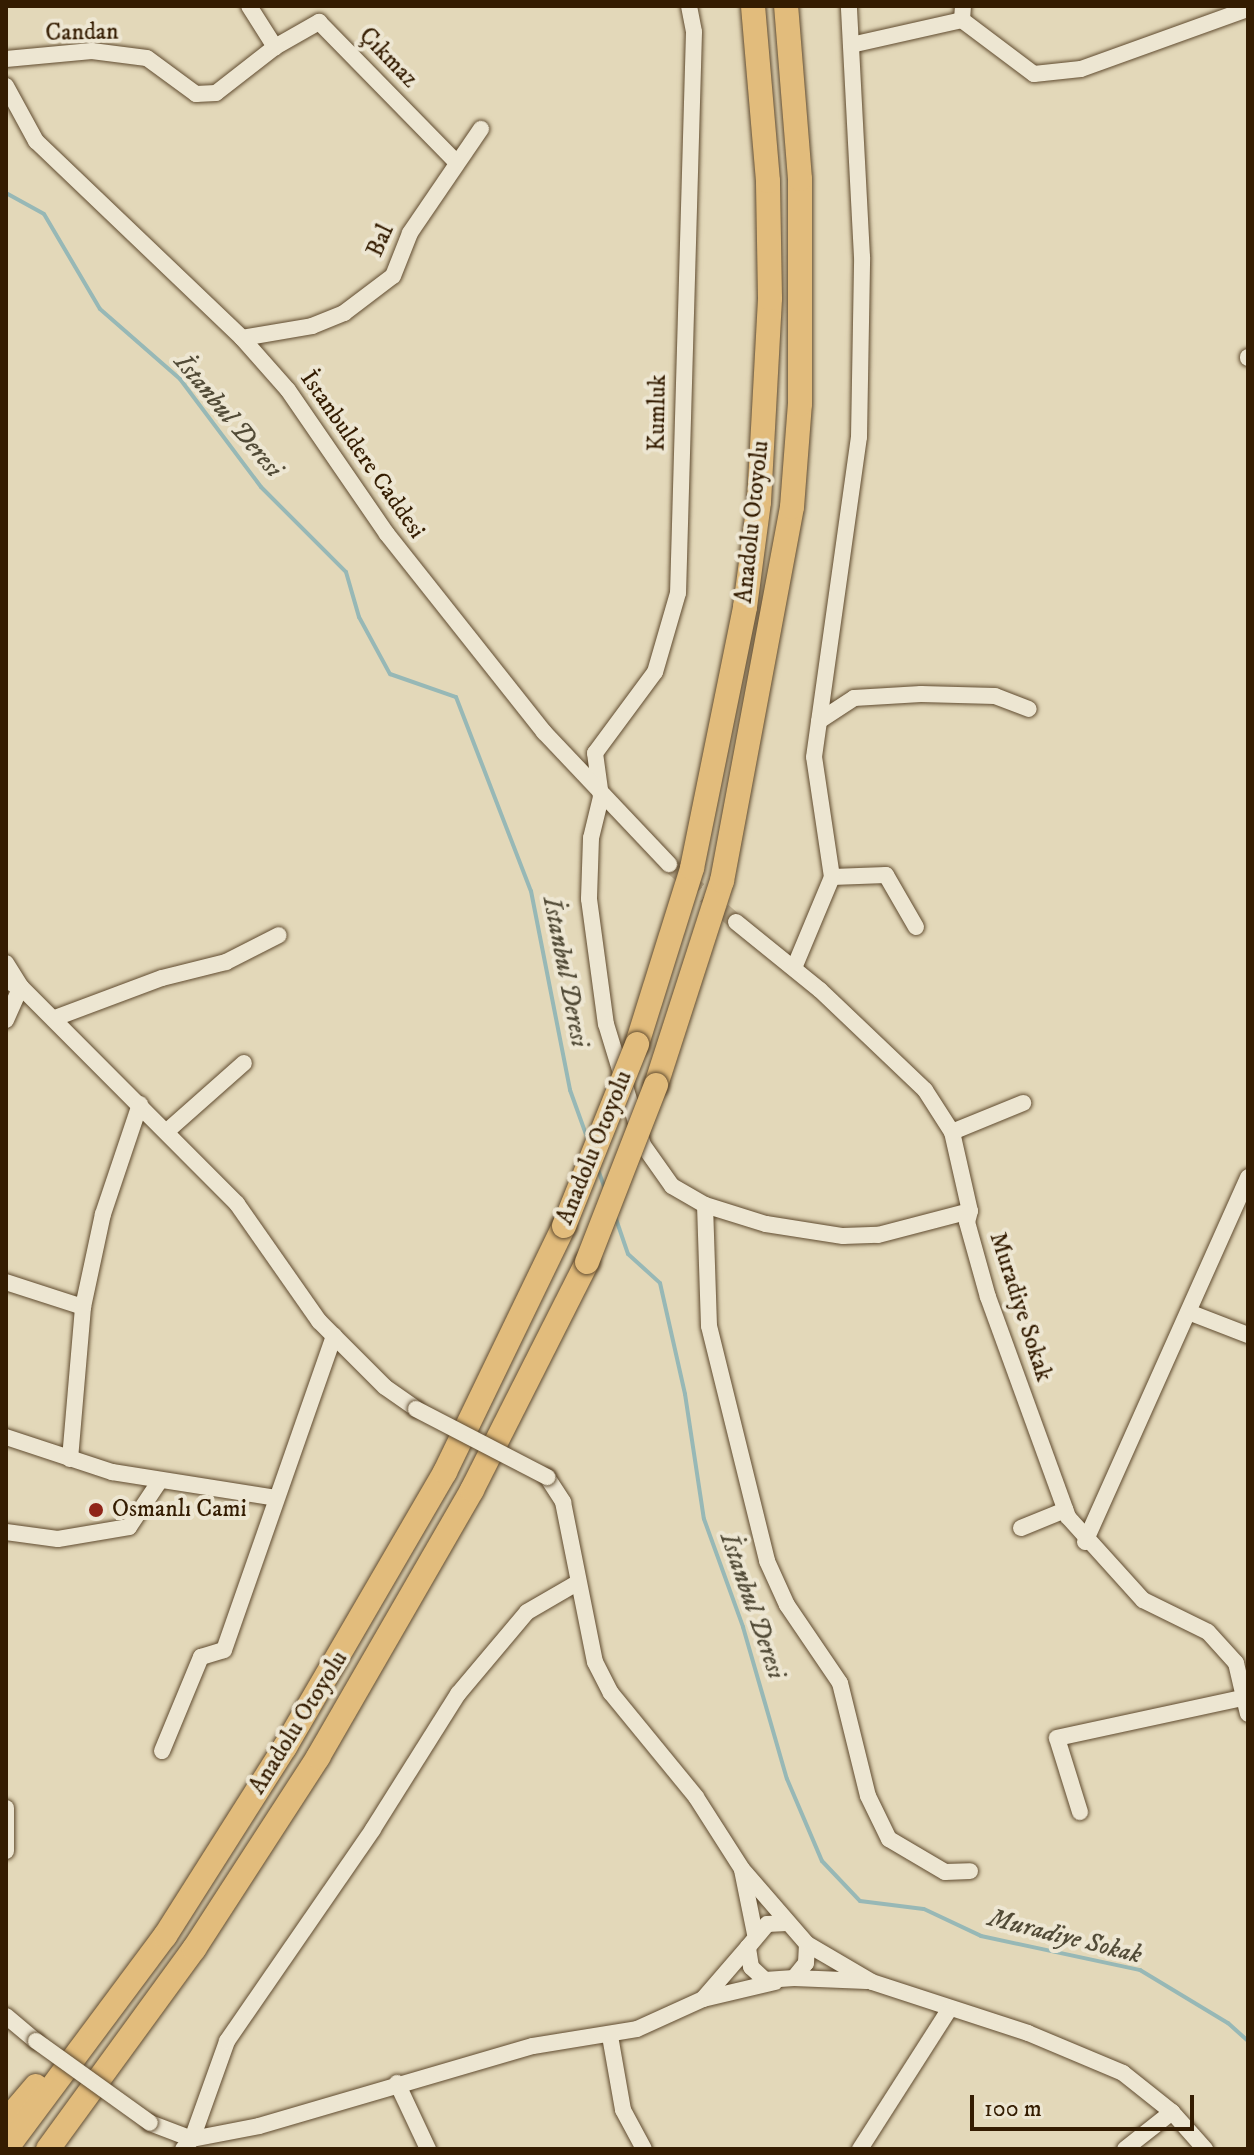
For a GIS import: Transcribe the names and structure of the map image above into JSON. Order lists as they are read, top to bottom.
{
  "streets": {
    "highway": ["Anadolu Otoyolu"],
    "street": [
      "Candan",
      "Çıkmaz",
      "Bal",
      "Kumluk",
      "İstanbuldere Caddesi",
      "Muradiye Sokak"
    ]
  },
  "crossings": [
    ["Candan", "Çıkmaz"],
    ["Çıkmaz", "Bal"],
    ["Bal", "İstanbuldere Caddesi"],
    ["Kumluk", "İstanbuldere Caddesi"]
  ],
  "water": ["İstanbul Deresi", "Muradiye Sokak"],
  "places": ["Osmanlı Cami"],
  "scale_bar": "100 m"
}
